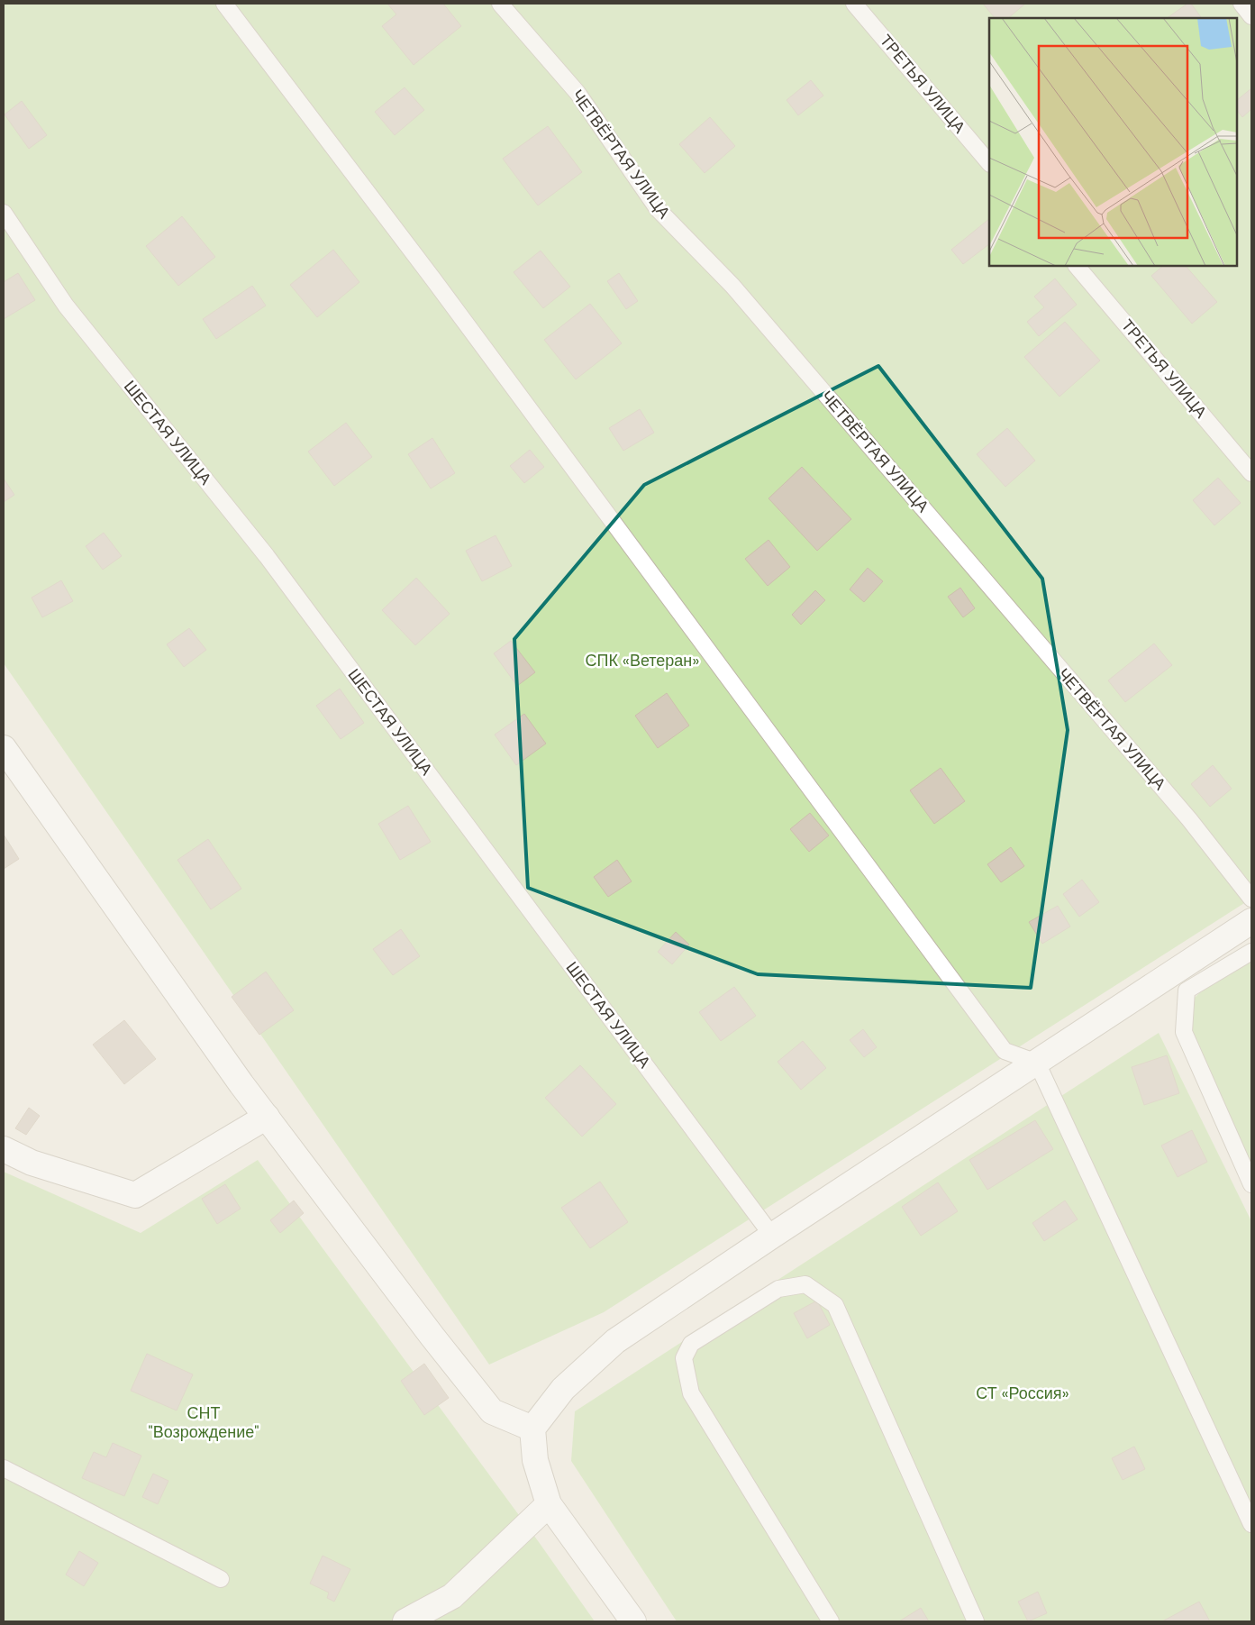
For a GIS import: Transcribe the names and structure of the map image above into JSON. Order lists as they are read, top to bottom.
{
  "streets": {
    "lane": ["ТРЕТЬЯ УЛИЦА", "ЧЕТВЁРТАЯ УЛИЦА", "ШЕСТАЯ УЛИЦА"]
  },
  "parks": ["СПК «Ветеран»", "СТ «Россия»", "СНТ \"Возрождение\""]
}
